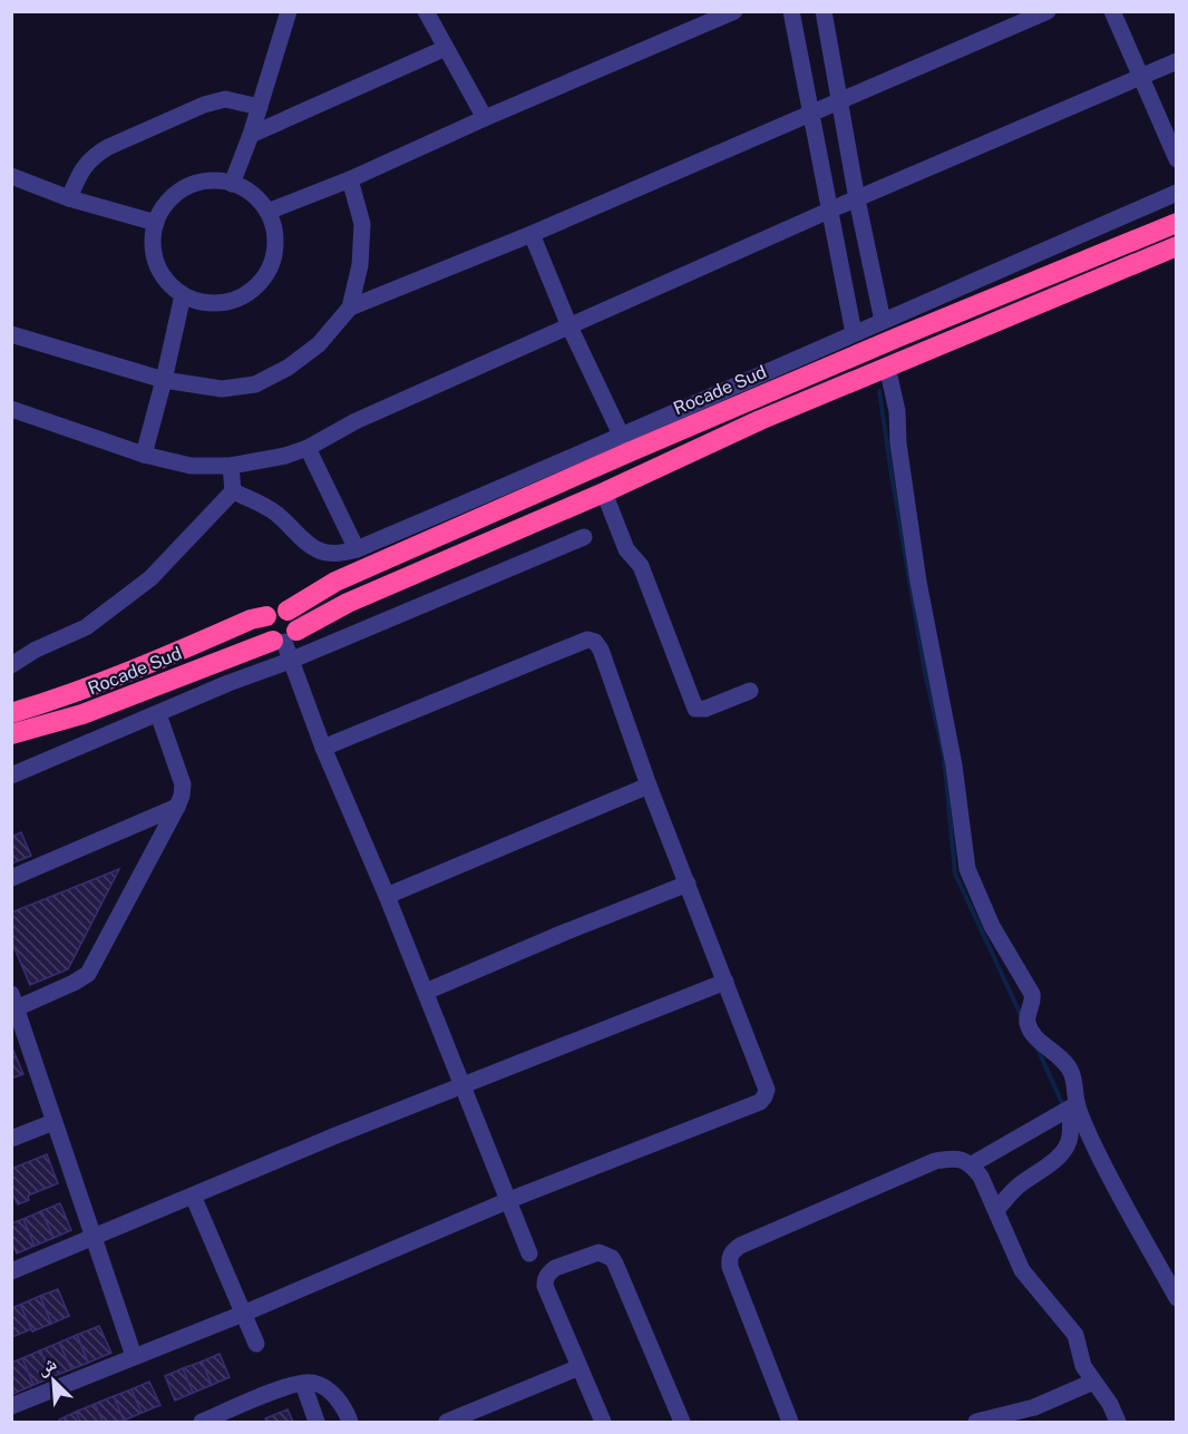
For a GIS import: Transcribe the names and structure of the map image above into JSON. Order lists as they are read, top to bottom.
{
  "streets": {
    "highway": ["Rocade Sud"]
  },
  "north": "top left"
}
